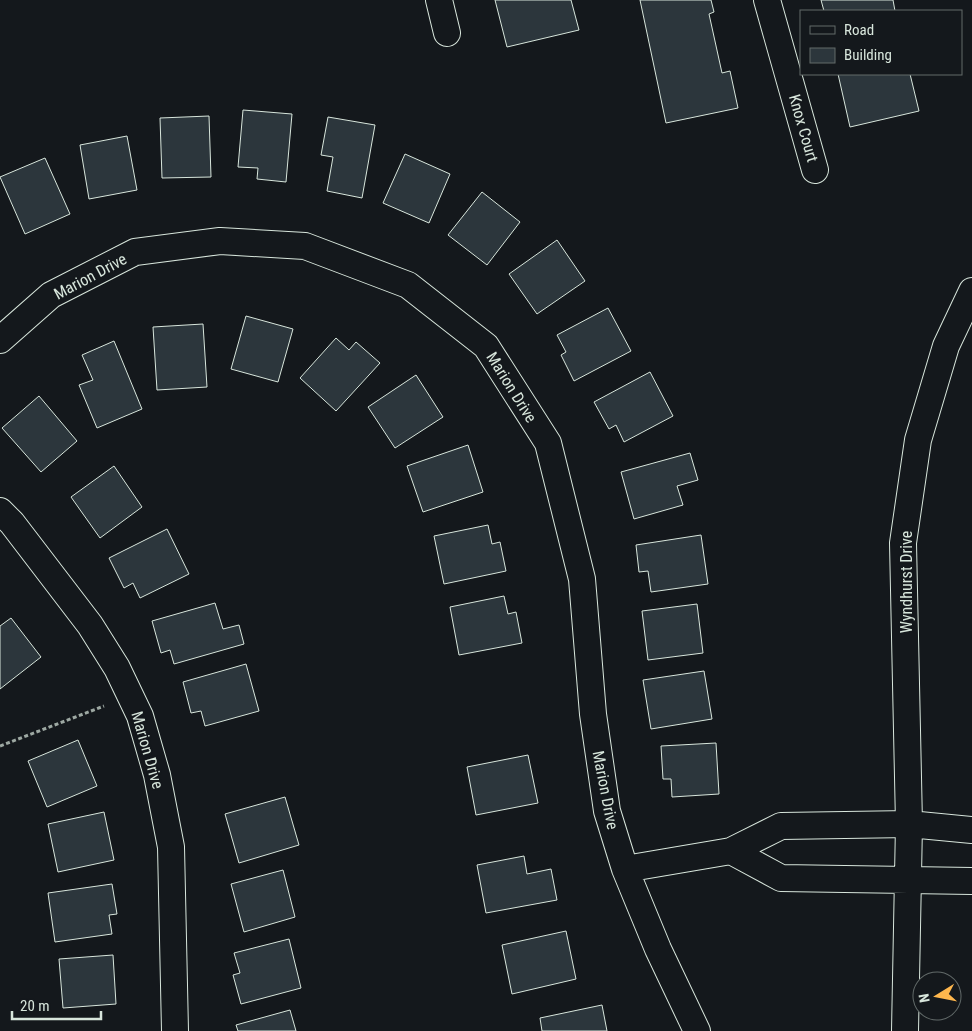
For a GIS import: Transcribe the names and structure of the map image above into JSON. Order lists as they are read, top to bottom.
{
  "streets": {
    "street": ["Knox Court", "Marion Drive", "Wyndhurst Drive"]
  },
  "legend": ["Road", "Building"],
  "scale_bar": "20 m",
  "north": "left"
}
